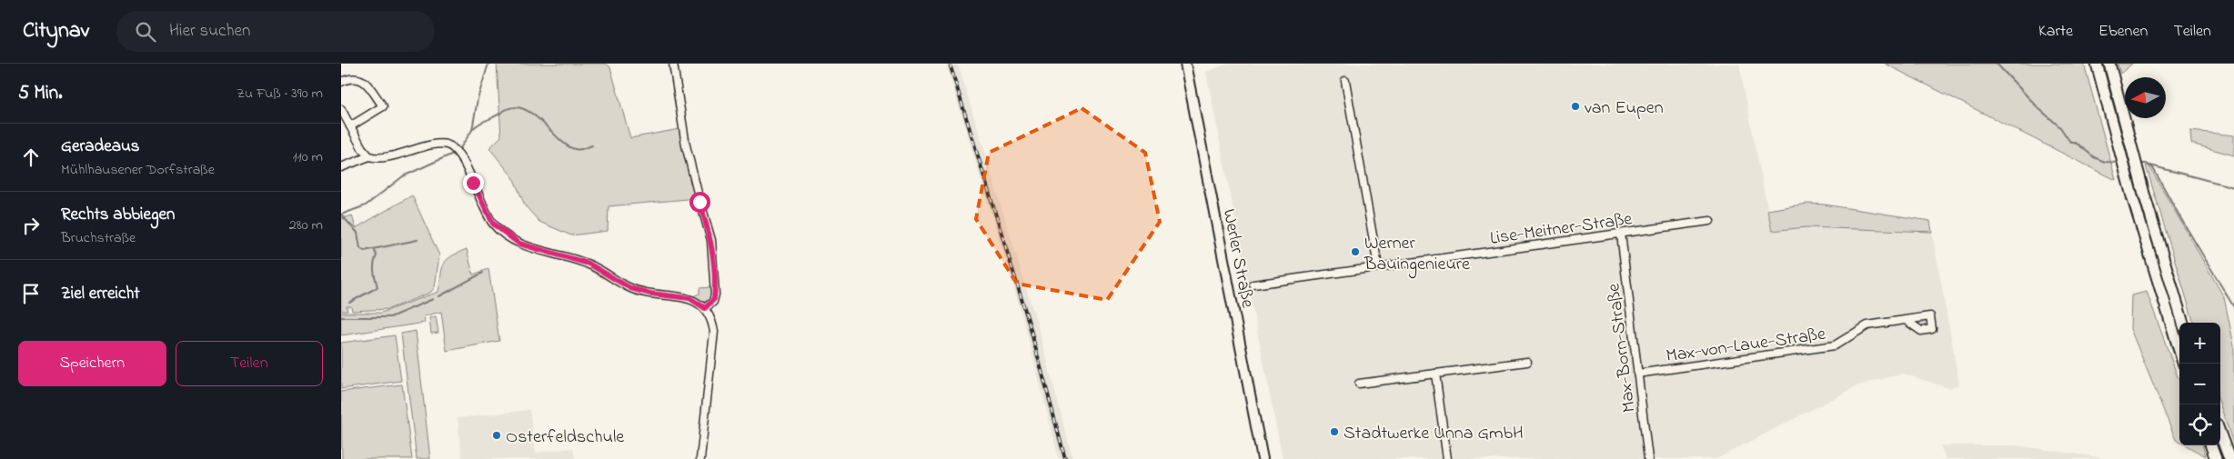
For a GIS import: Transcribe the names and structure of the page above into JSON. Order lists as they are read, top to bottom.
{
  "streets": {
    "main road": ["Werler Straße"],
    "street": ["Lise-Meitner-Straße", "Max-von-Laue-Straße", "Max-Born-Straße"]
  },
  "crossings": [
    ["Lise-Meitner-Straße", "Max-Born-Straße"],
    ["Max-von-Laue-Straße", "Max-Born-Straße"]
  ],
  "places": [
    "van Eupen",
    "Werner Bauingenieure",
    "Stadtwerke Unna GmbH",
    "Osterfeldschule"
  ],
  "north": "left",
  "page": {
    "header": "Citynav",
    "search": "Hier suchen",
    "nav": ["Karte", "Ebenen", "Teilen"],
    "heading": ["5 Min.", "Zu Fuß · 390 m"],
    "list": [
      ["Geradeaus", "Mühlhausener Dorfstraße", "110 m"],
      ["Rechts abbiegen", "Bruchstraße", "280 m"],
      "Ziel erreicht"
    ],
    "map_buttons": ["+", "−"],
    "buttons": ["Speichern", "Teilen"]
  }
}
